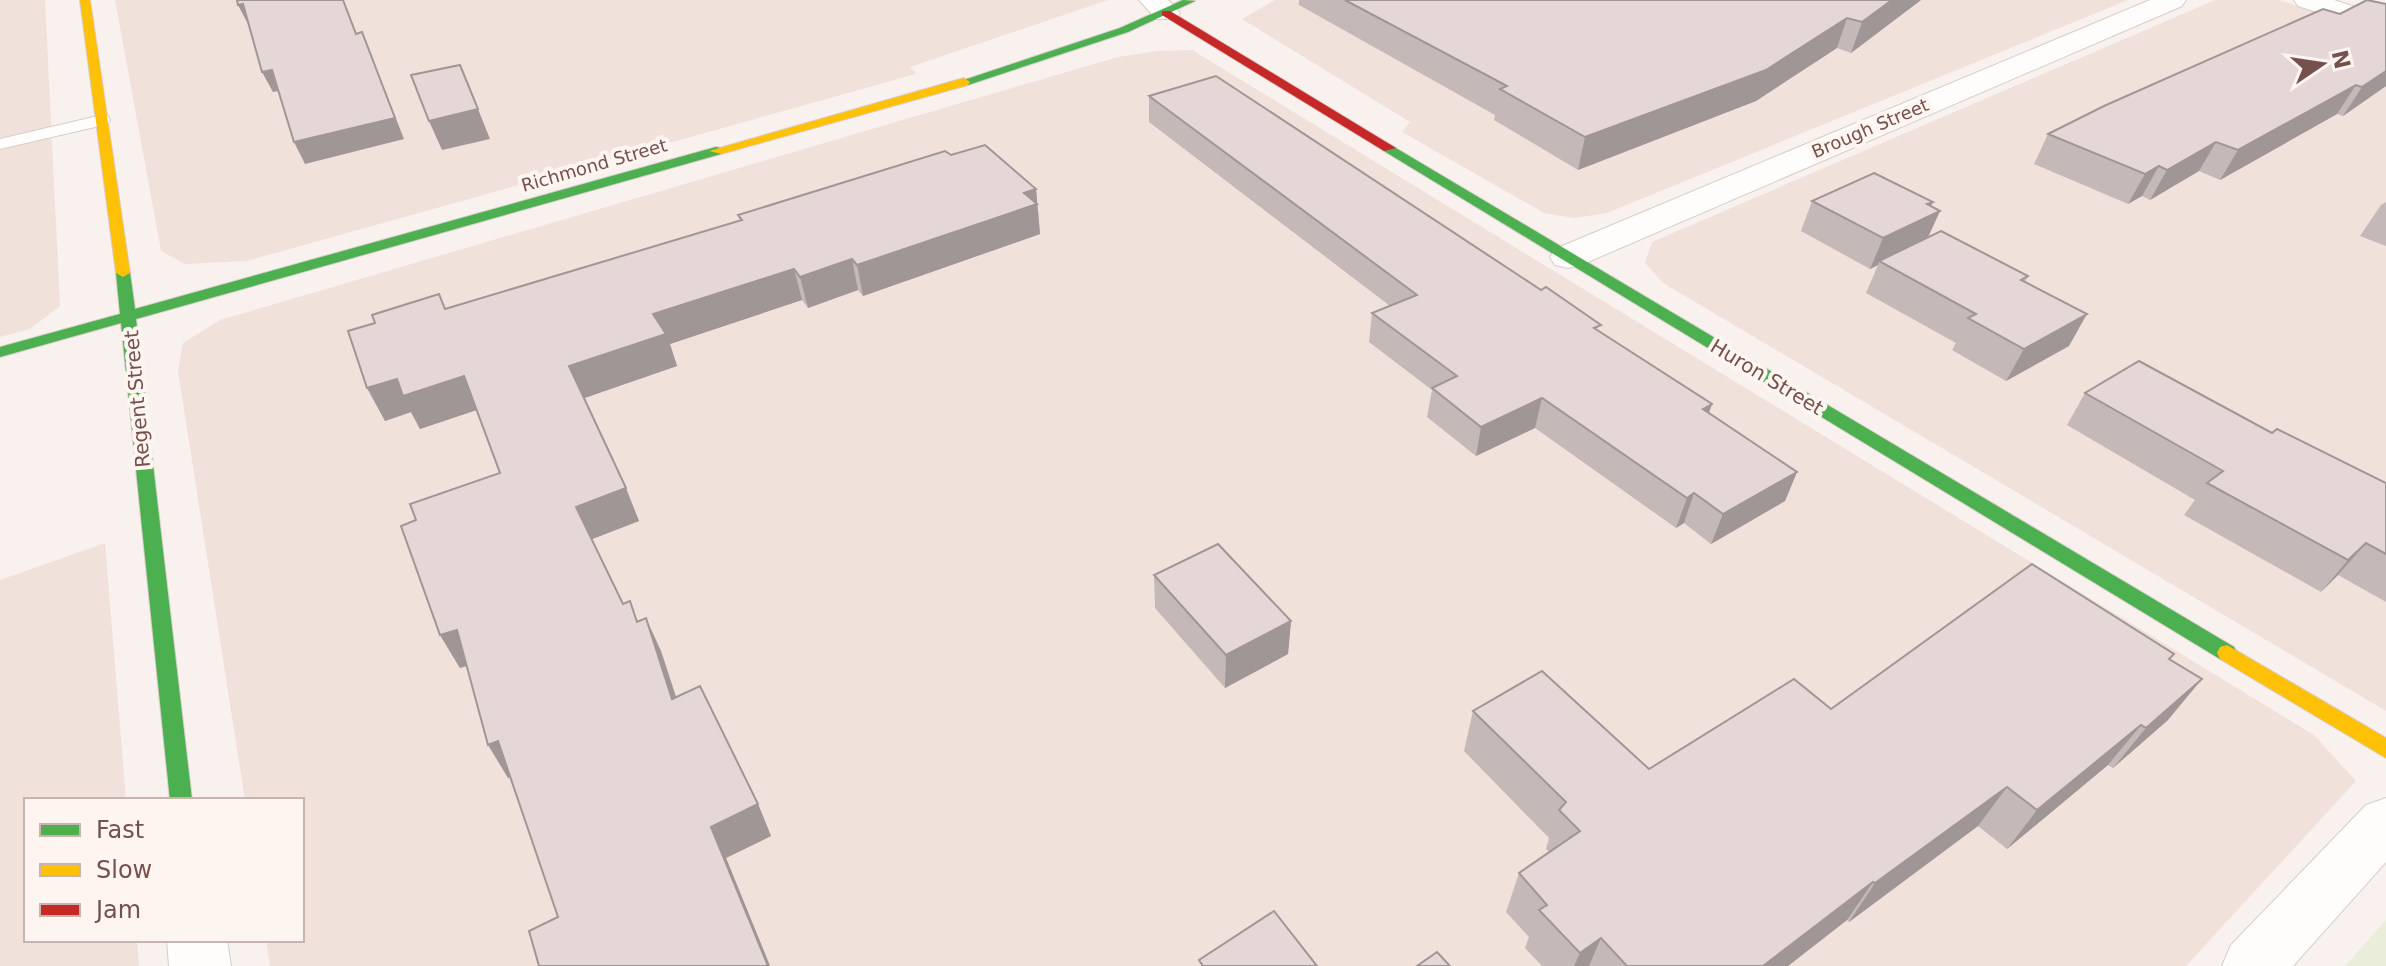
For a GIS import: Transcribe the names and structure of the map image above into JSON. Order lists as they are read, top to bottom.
{
  "streets": {
    "street": [
      "Brough Street",
      "Richmond Street",
      "Huron Street",
      "Regent Street"
    ]
  },
  "crossings": [
    ["Brough Street", "Huron Street"],
    ["Richmond Street", "Huron Street"],
    ["Richmond Street", "Regent Street"]
  ],
  "legend": ["Fast", "Slow", "Jam"],
  "north": "right"
}
